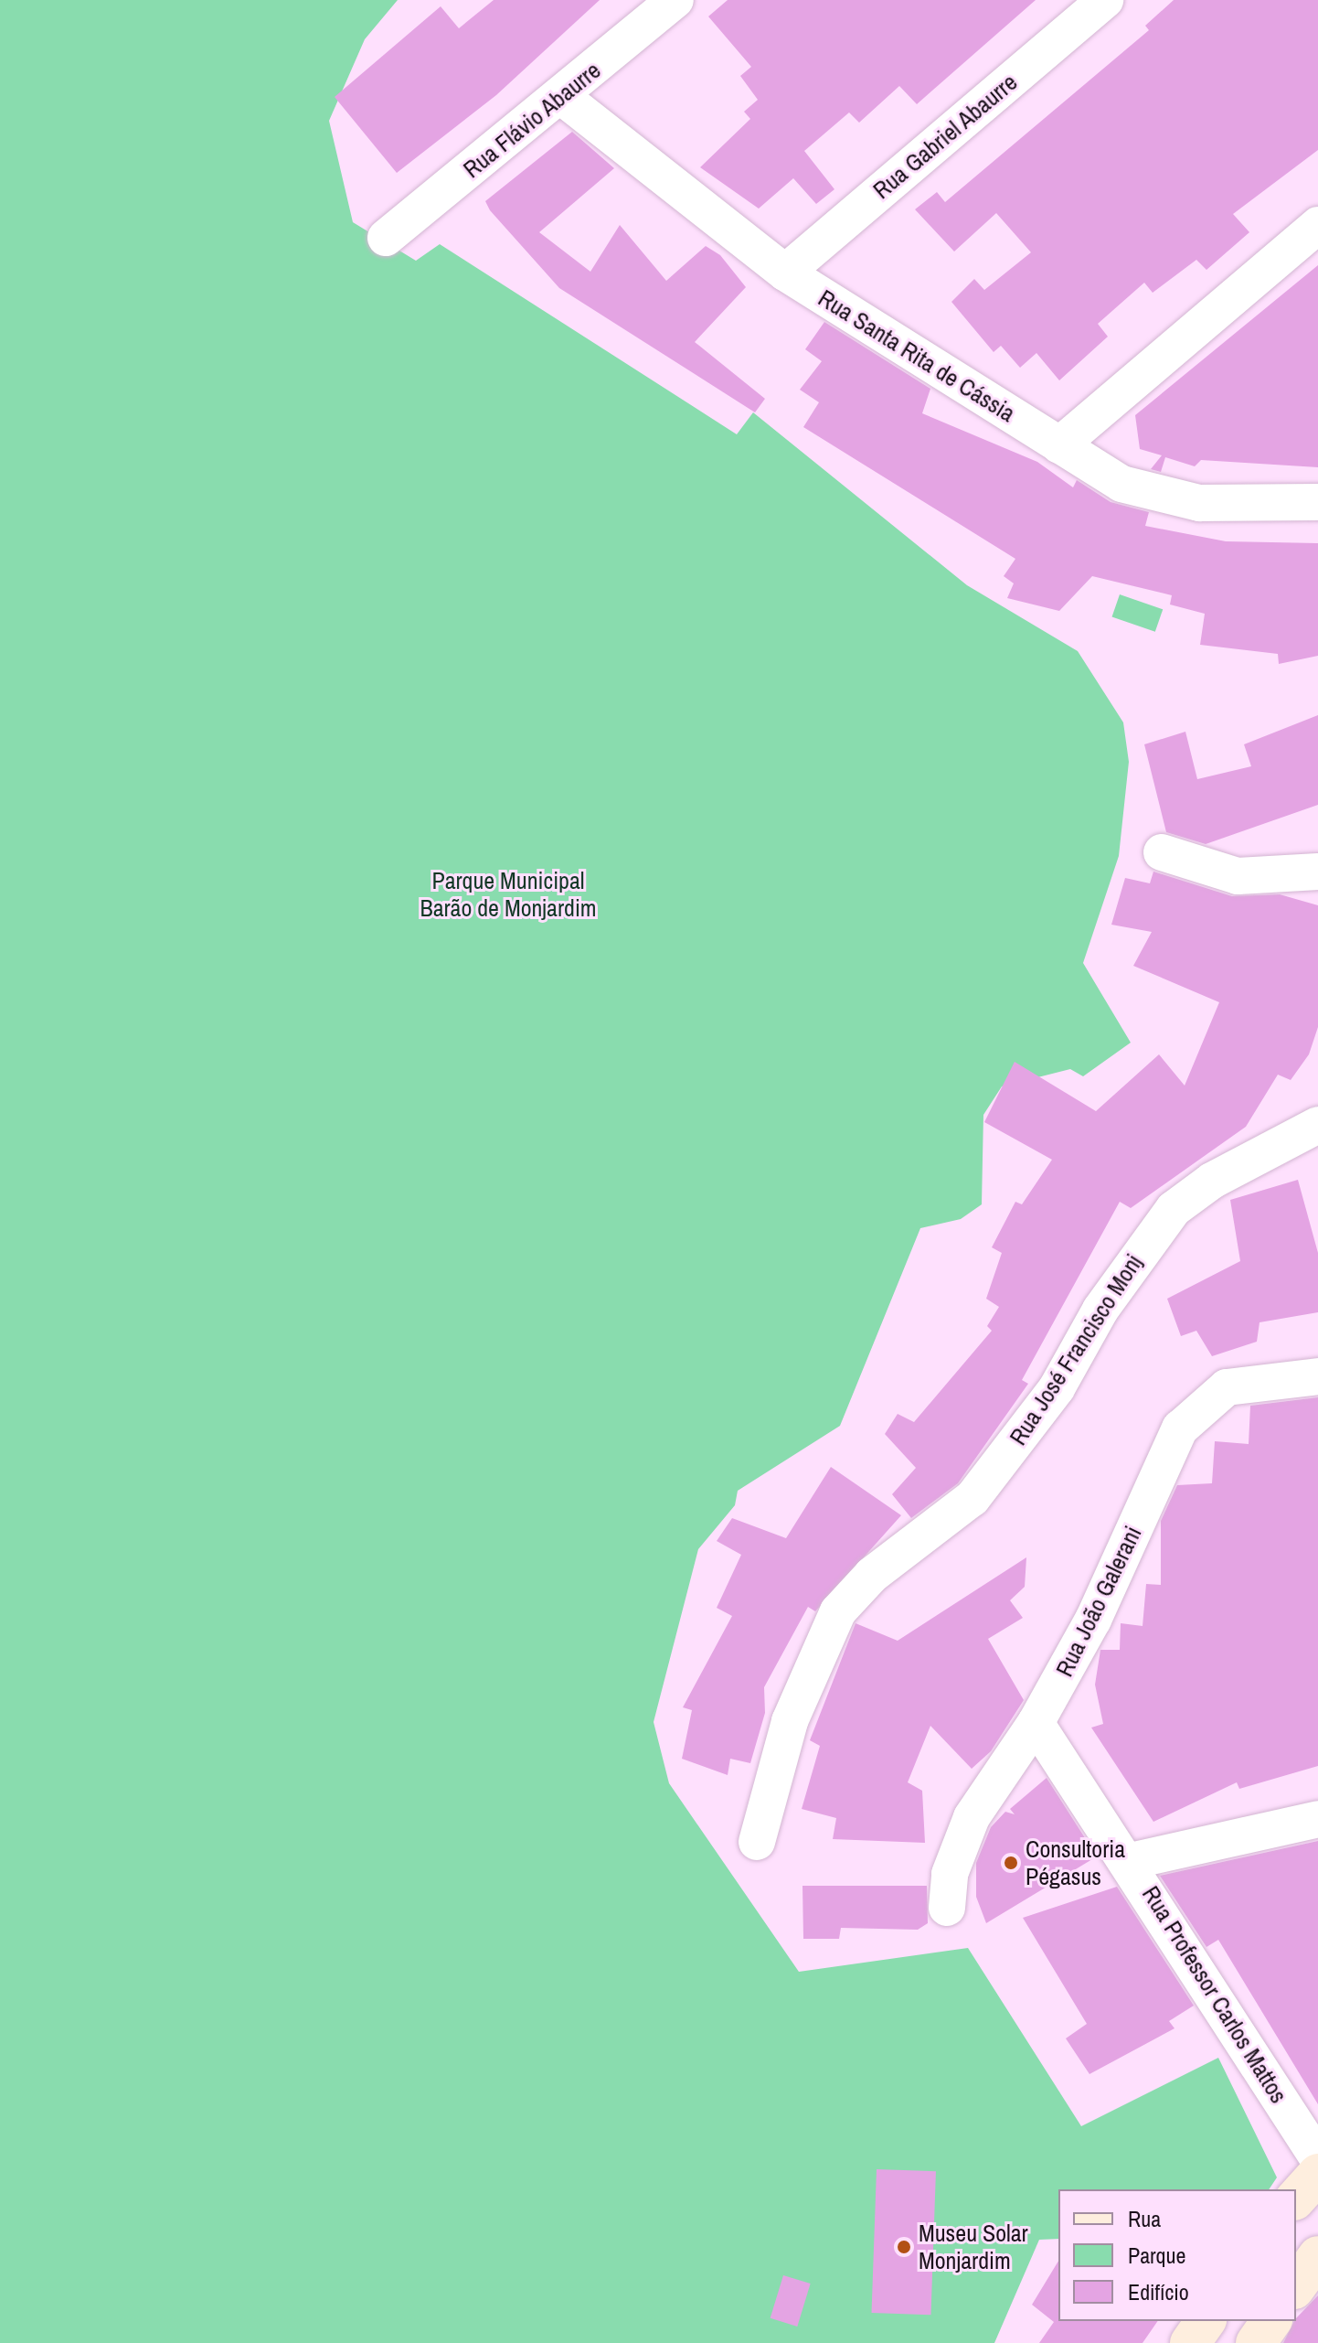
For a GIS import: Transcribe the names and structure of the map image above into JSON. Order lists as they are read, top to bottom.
{
  "streets": {
    "street": [
      "Rua Flávio Abaurre",
      "Rua Gabriel Abaurre",
      "Rua Santa Rita de Cássia",
      "Rua José Francisco Monj",
      "Rua João Galerani",
      "Rua Professor Carlos Mattos"
    ]
  },
  "crossings": [
    ["Rua Flávio Abaurre", "Rua Santa Rita de Cássia"],
    ["Rua Gabriel Abaurre", "Rua Santa Rita de Cássia"],
    ["Rua João Galerani", "Rua Professor Carlos Mattos"]
  ],
  "parks": ["Parque Municipal Barão de Monjardim"],
  "places": ["Consultoria Pégasus", "Museu Solar Monjardim"],
  "legend": ["Rua", "Parque", "Edifício"]
}
